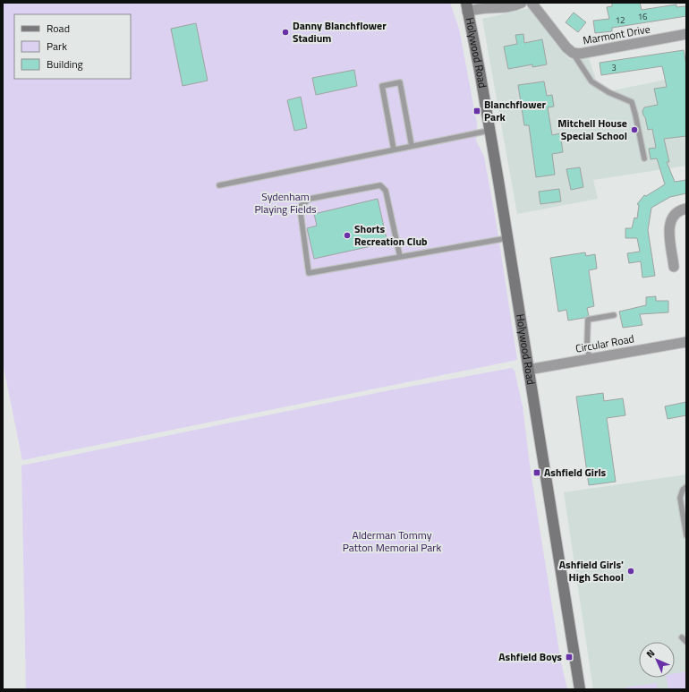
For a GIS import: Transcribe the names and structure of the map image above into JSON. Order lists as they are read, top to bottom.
{
  "streets": {
    "main road": ["Holywood Road"],
    "street": ["Marmont Drive", "Circular Road"]
  },
  "crossings": [
    ["Holywood Road", "Circular Road"]
  ],
  "parks": ["Sydenham Playing Fields", "Alderman Tommy Patton Memorial Park"],
  "places": {
    "other": [
      "Danny Blanchflower Stadium",
      "Mitchell House Special School",
      "Shorts Recreation Club",
      "Ashfield Girls' High School"
    ],
    "transit": ["Blanchflower Park", "Ashfield Girls", "Ashfield Boys"]
  },
  "house_numbers": ["16", "12", "3"],
  "legend": ["Road", "Park", "Building"],
  "north": "top left"
}
